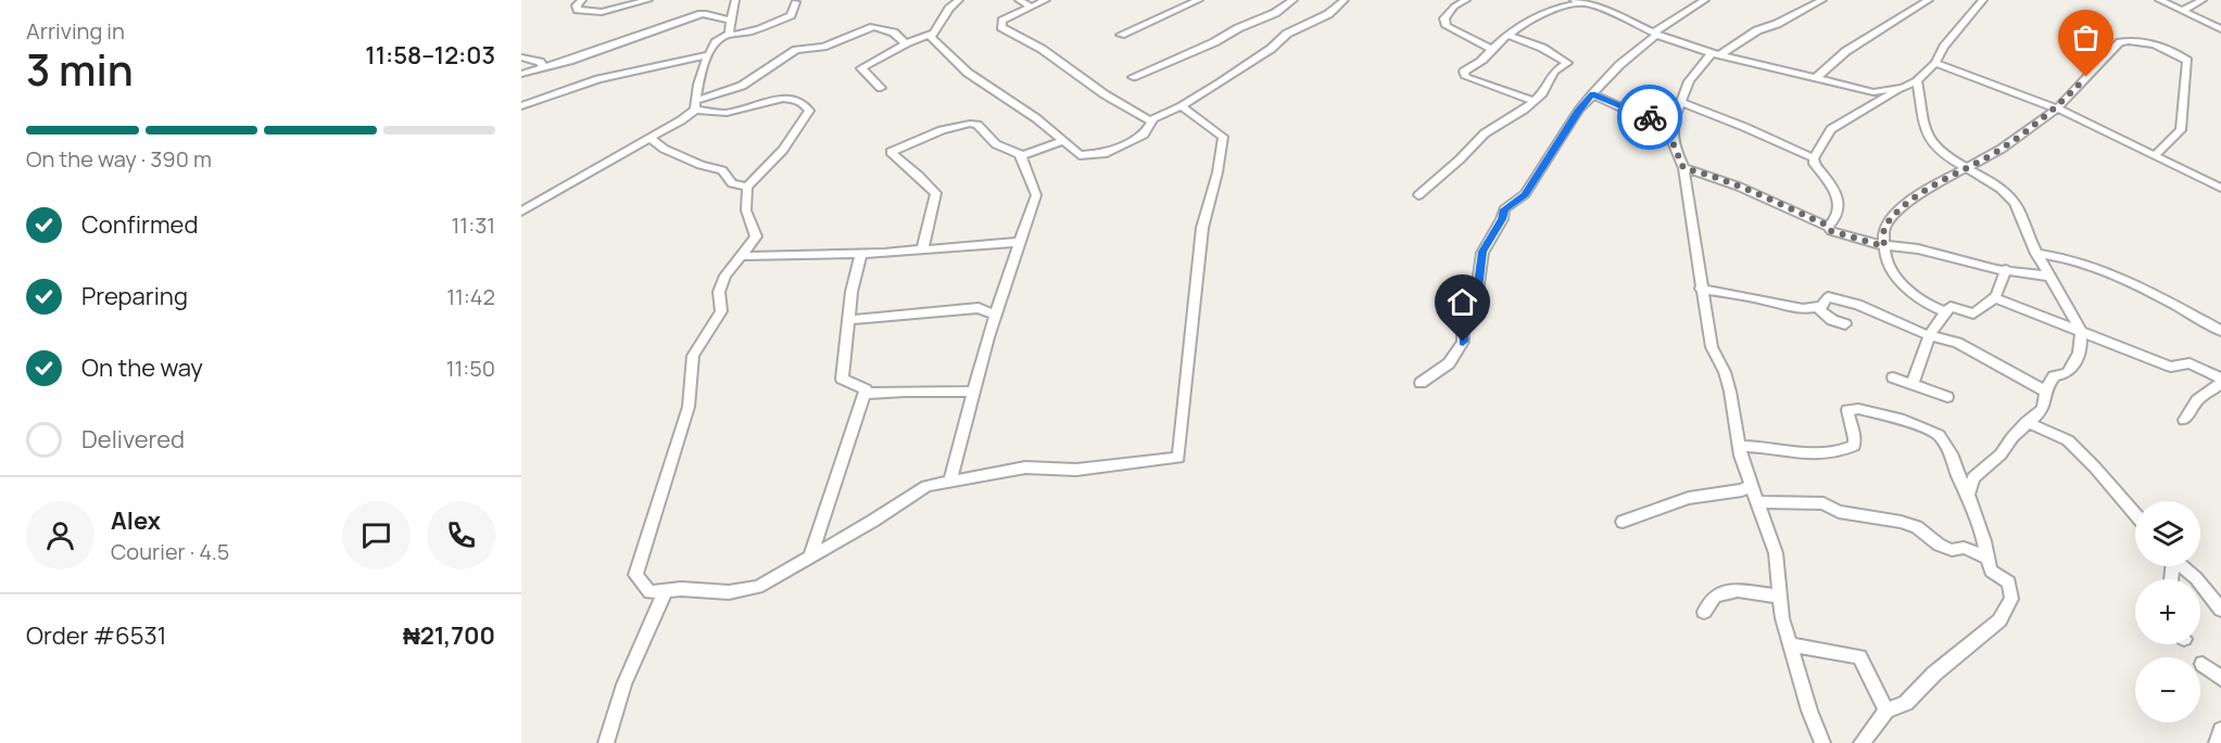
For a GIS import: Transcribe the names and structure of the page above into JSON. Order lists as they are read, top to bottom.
{
  "page": {
    "heading": ["3 min", "Arriving in", "11:58–12:03"],
    "panel": [
      "Alex",
      "Courier · 4.5",
      "Order #6531",
      "₦21,700"
    ],
    "bar": "On the way · 390 m",
    "list": [
      ["Confirmed", "11:31"],
      ["Preparing", "11:42"],
      ["On the way", "11:50"],
      "Delivered"
    ],
    "map_buttons": ["+", "−"]
  }
}
